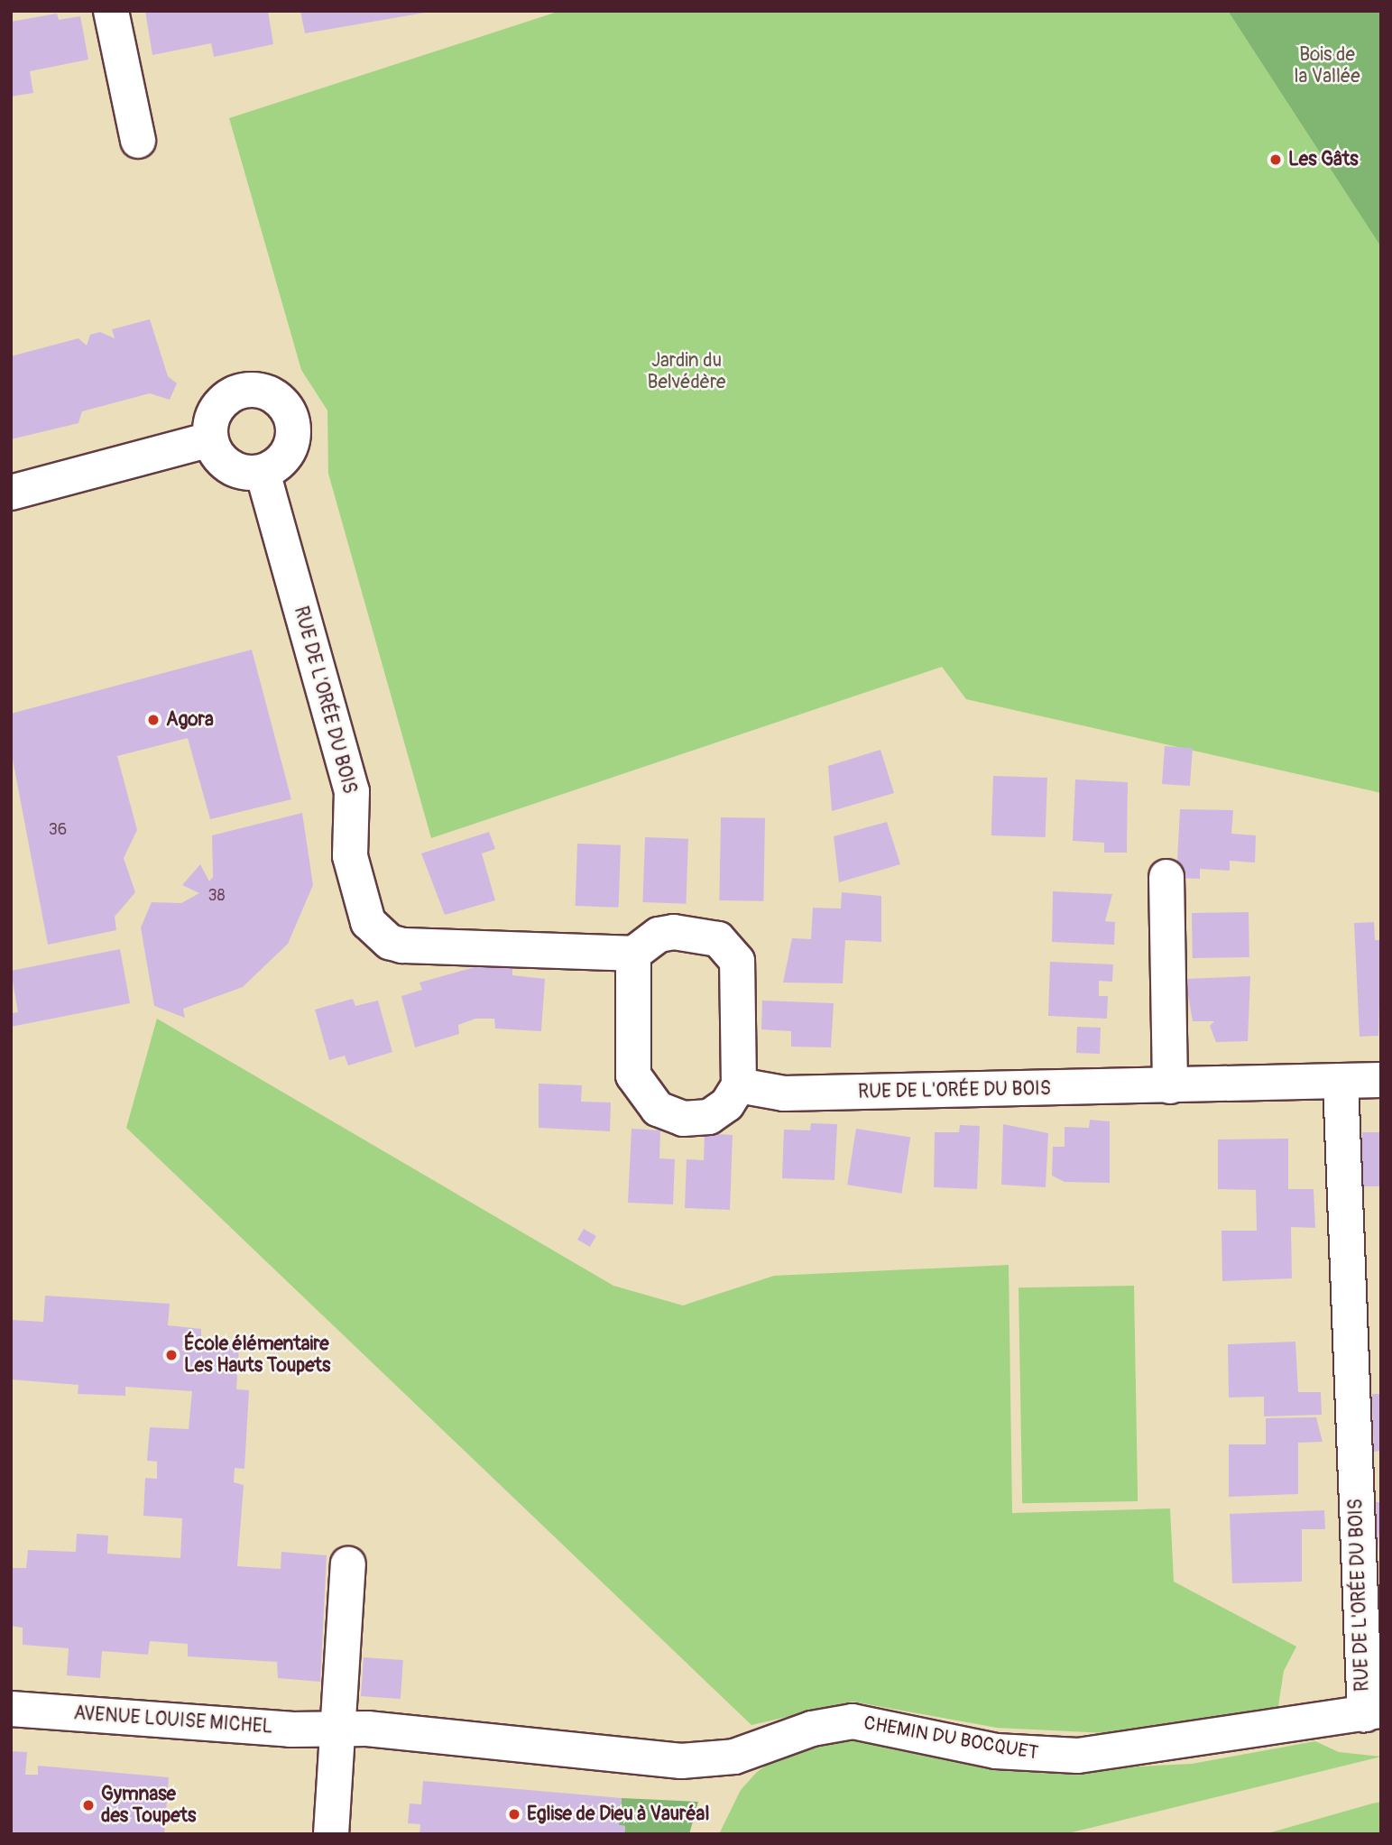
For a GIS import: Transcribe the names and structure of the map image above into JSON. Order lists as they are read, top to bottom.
{
  "streets": {
    "street": ["RUE DE L'ORÉE DU BOIS", "AVENUE LOUISE MICHEL", "CHEMIN DU BOCQUET"]
  },
  "crossings": [
    ["RUE DE L'ORÉE DU BOIS", "CHEMIN DU BOCQUET"],
    ["AVENUE LOUISE MICHEL", "CHEMIN DU BOCQUET"]
  ],
  "parks": ["Bois de la Vallée", "Jardin du Belvédère"],
  "places": [
    "Les Gâts",
    "Agora",
    "École élémentaire Les Hauts Toupets",
    "Gymnase des Toupets",
    "Eglise de Dieu à Vauréal"
  ],
  "house_numbers": ["36", "38"]
}
